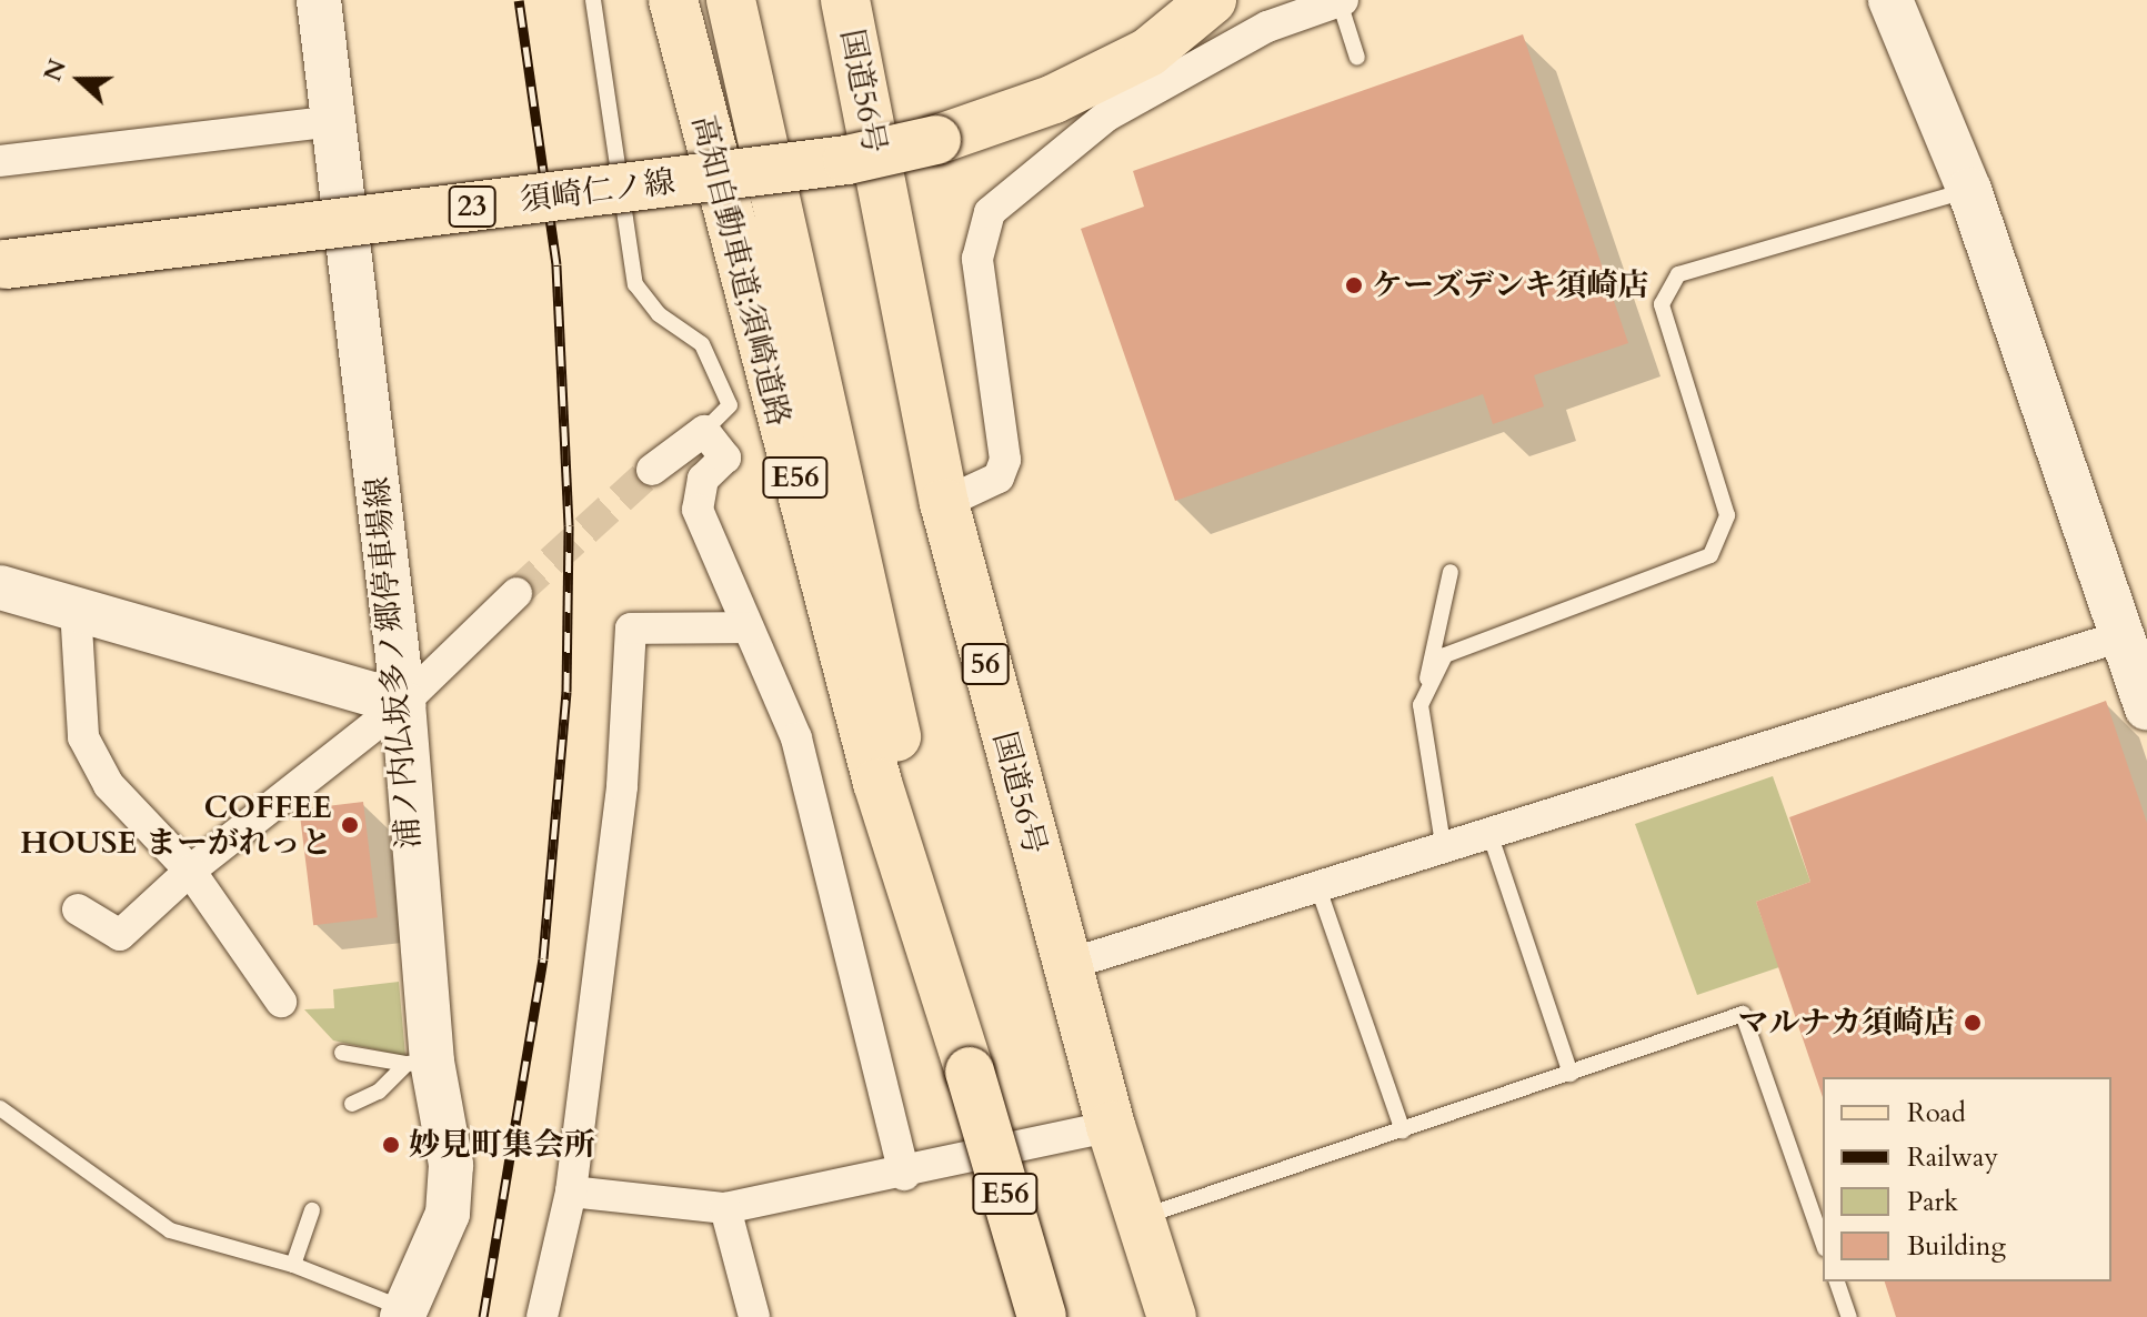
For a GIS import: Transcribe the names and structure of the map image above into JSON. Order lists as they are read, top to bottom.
{
  "streets": {
    "main road": [
      "国道56号",
      "須崎仁ノ線",
      "23",
      "高知自動車道;須崎道路",
      "E56",
      "浦ノ内仏坂多ノ郷停車場線",
      "56"
    ]
  },
  "places": [
    "ケーズデンキ須崎店",
    "COFFEE HOUSE まーがれっと",
    "マルナカ須崎店",
    "妙見町集会所"
  ],
  "legend": [
    "Road",
    "Railway",
    "Park",
    "Building"
  ],
  "north": "left"
}
